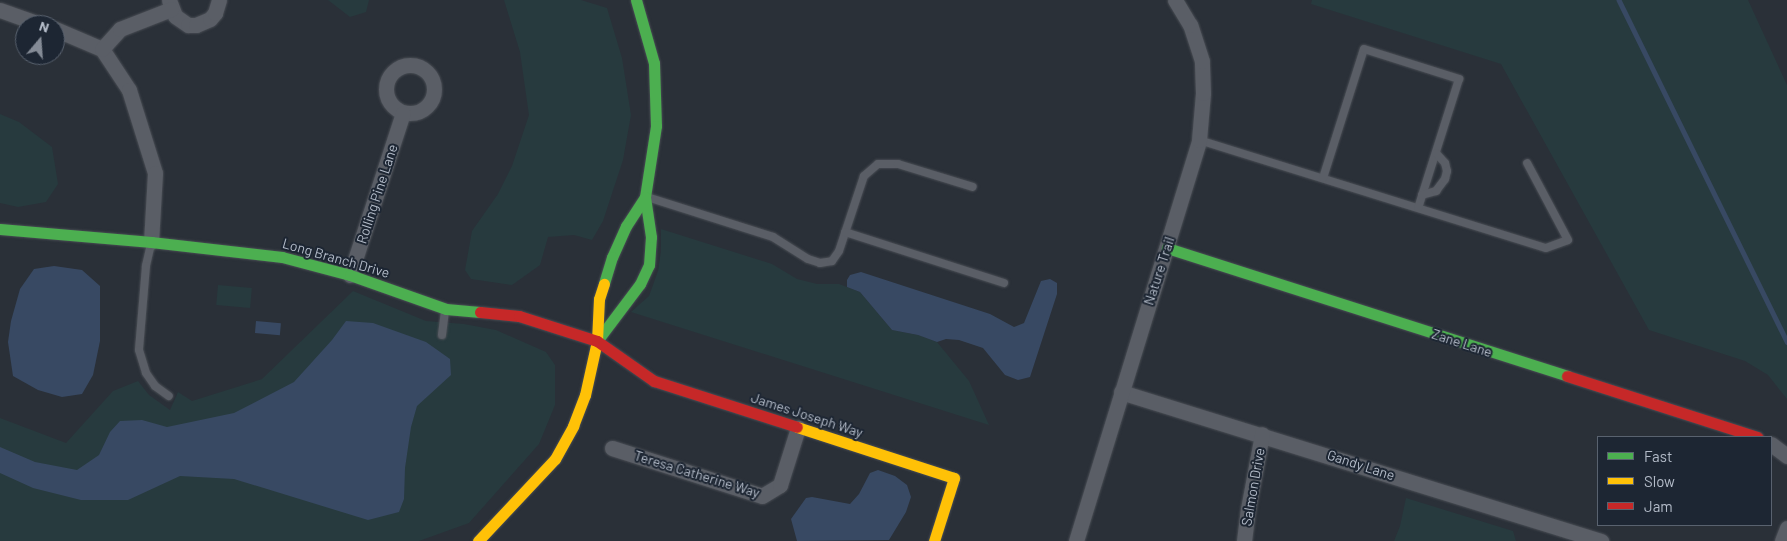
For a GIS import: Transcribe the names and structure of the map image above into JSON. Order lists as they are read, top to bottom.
{
  "streets": {
    "street": [
      "Rolling Pine Lane",
      "Long Branch Drive",
      "Nature Trail",
      "Zane Lane",
      "James Joseph Way",
      "Gandy Lane",
      "Teresa Catherine Way",
      "Salmon Drive"
    ]
  },
  "crossings": [
    ["Rolling Pine Lane", "Long Branch Drive"],
    ["Long Branch Drive", "James Joseph Way"],
    ["Nature Trail", "Zane Lane"],
    ["Nature Trail", "Gandy Lane"],
    ["James Joseph Way", "Teresa Catherine Way"],
    ["Gandy Lane", "Salmon Drive"]
  ],
  "legend": ["Fast", "Slow", "Jam"],
  "north": "top"
}
